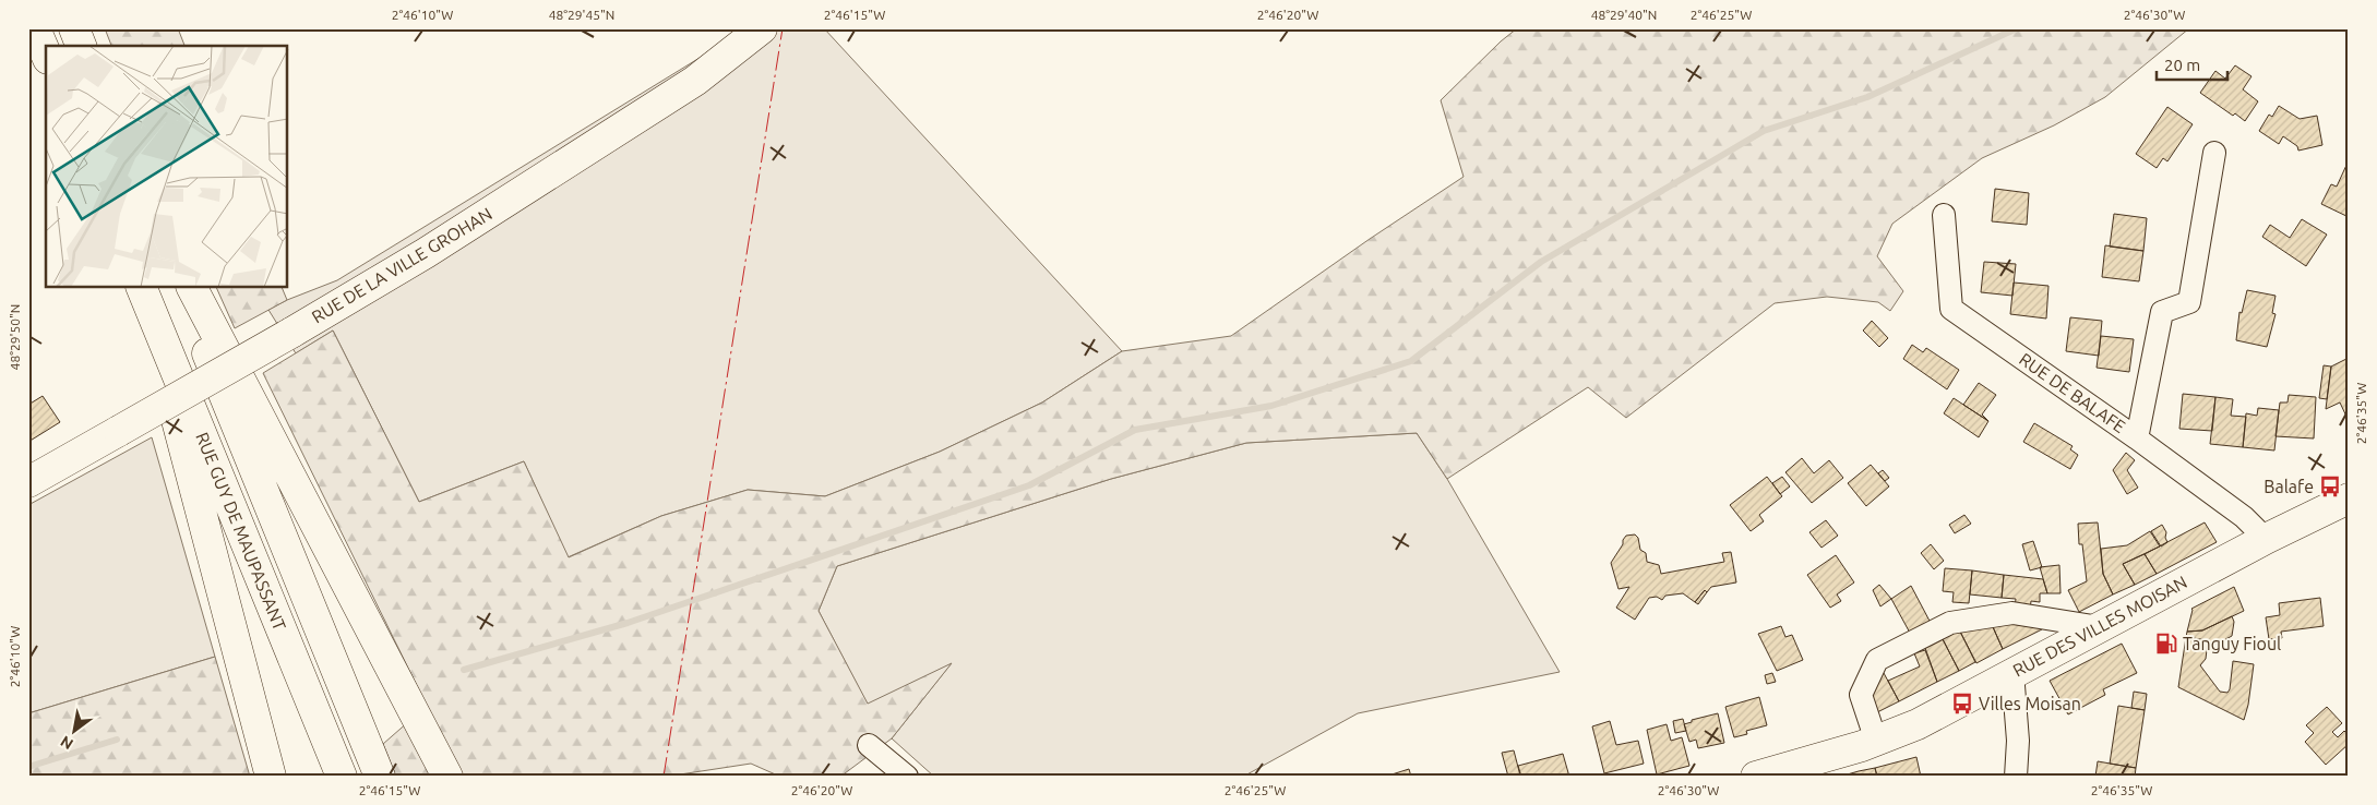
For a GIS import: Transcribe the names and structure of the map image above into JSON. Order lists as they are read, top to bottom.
{
  "streets": {
    "main road": ["RUE DE LA VILLE GROHAN", "RUE GUY DE MAUPASSANT", "RUE DES VILLES MOISAN"],
    "street": ["RUE DE BALAFE"]
  },
  "crossings": [
    ["RUE DE BALAFE", "RUE DES VILLES MOISAN"]
  ],
  "places": {
    "bus stop": ["Balafe", "Villes Moisan"],
    "fuel station": ["Tanguy Fioul"]
  },
  "scale_bar": "20 m",
  "north": "bottom left",
  "coordinates": [
    "2°46'10\"W",
    "48°29'45\"N",
    "2°46'15\"W",
    "2°46'20\"W",
    "48°29'40\"N",
    "2°46'25\"W",
    "2°46'30\"W",
    "48°29'50\"N",
    "2°46'35\"W"
  ]
}
